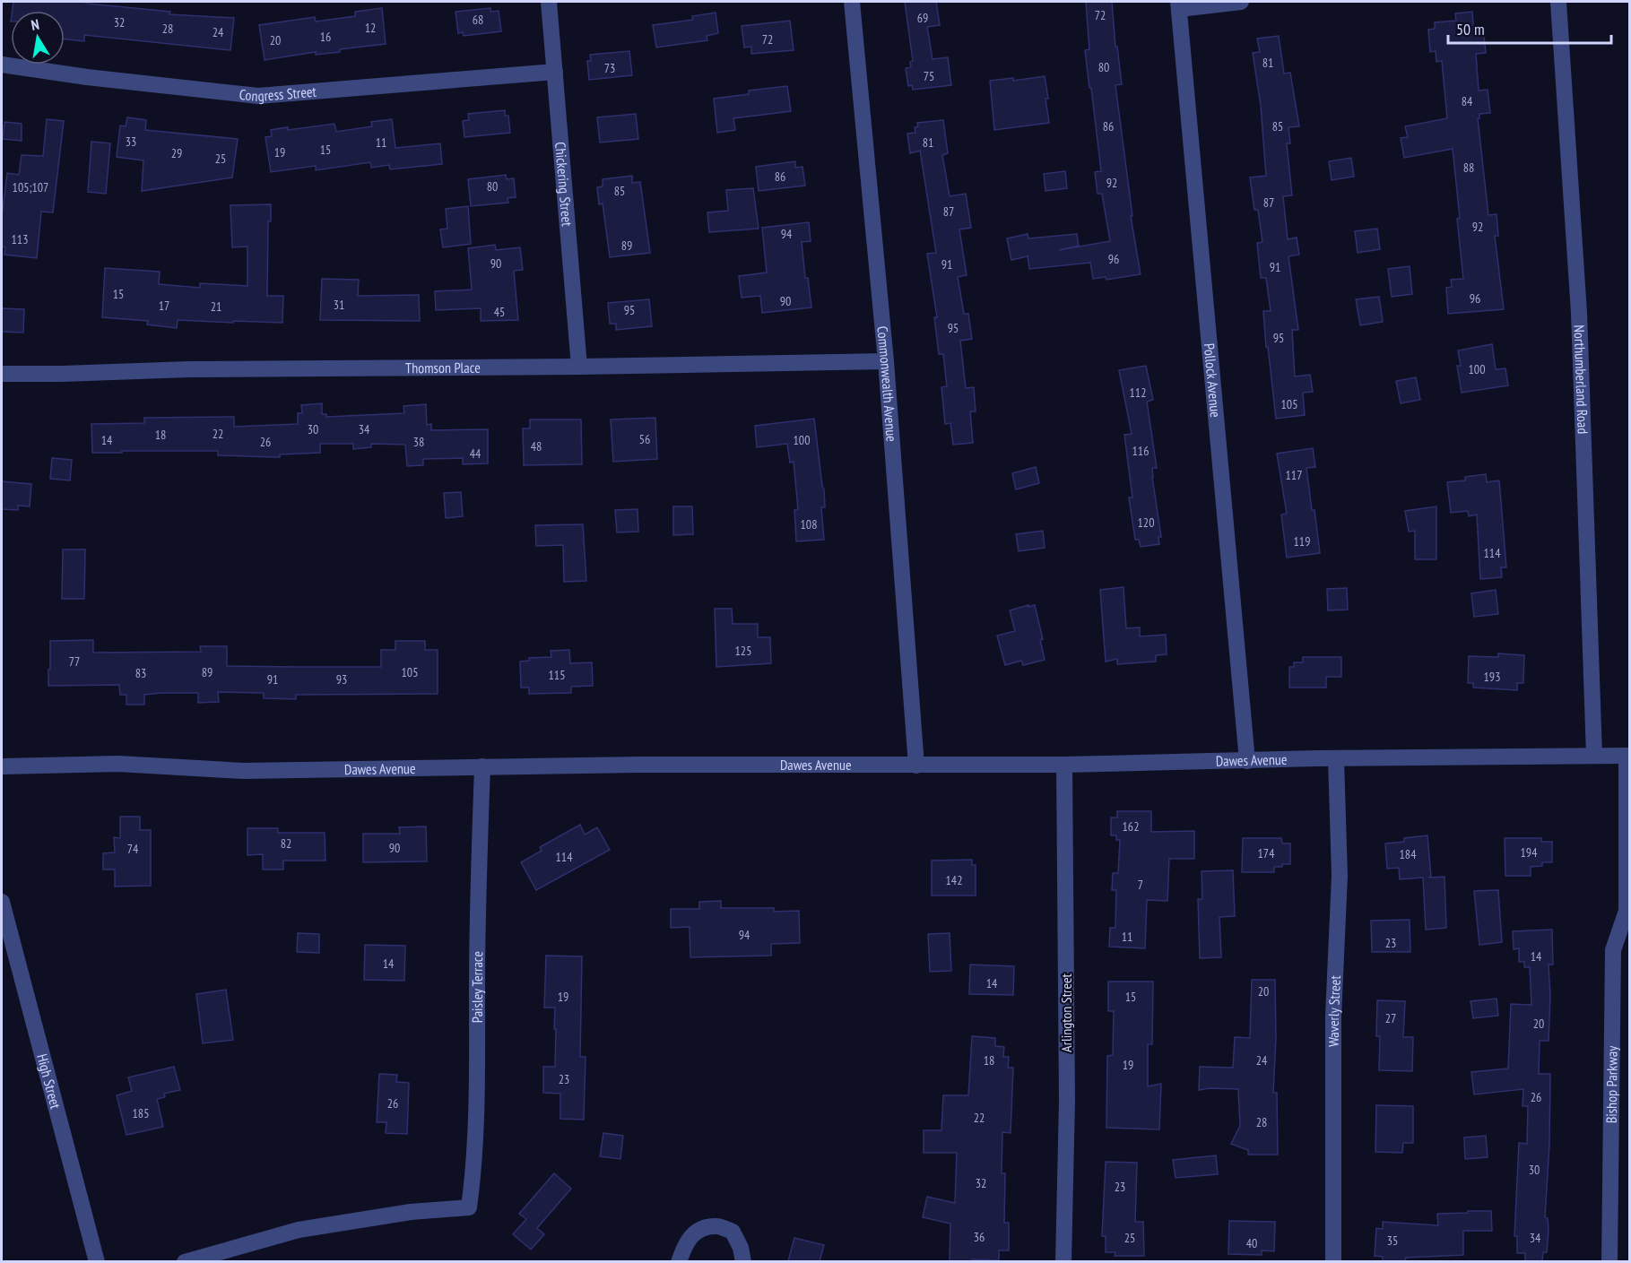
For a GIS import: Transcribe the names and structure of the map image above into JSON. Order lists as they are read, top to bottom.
{
  "streets": {
    "street": [
      "Congress Street",
      "Chickering Street",
      "Thomson Place",
      "Northumberland Road",
      "Pollock Avenue",
      "Commonwealth Avenue",
      "Dawes Avenue",
      "Paisley Terrace",
      "Waverly Street",
      "Arlington Street",
      "High Street",
      "Bishop Parkway"
    ]
  },
  "crossings": [
    ["Congress Street", "Chickering Street"],
    ["Chickering Street", "Thomson Place"],
    ["Thomson Place", "Commonwealth Avenue"],
    ["Northumberland Road", "Dawes Avenue"],
    ["Pollock Avenue", "Dawes Avenue"],
    ["Commonwealth Avenue", "Dawes Avenue"],
    ["Dawes Avenue", "Paisley Terrace"],
    ["Dawes Avenue", "Waverly Street"],
    ["Dawes Avenue", "Arlington Street"],
    ["Dawes Avenue", "Bishop Parkway"]
  ],
  "house_numbers": [
    "72",
    "69",
    "68",
    "32",
    "12",
    "28",
    "24",
    "16",
    "72",
    "20",
    "81",
    "80",
    "73",
    "75",
    "84",
    "86",
    "85",
    "33",
    "11",
    "81",
    "15",
    "19",
    "29",
    "25",
    "88",
    "86",
    "92",
    "80",
    "105;107",
    "85",
    "87",
    "87",
    "92",
    "94",
    "113",
    "89",
    "96",
    "90",
    "91",
    "91",
    "15",
    "96",
    "90",
    "31",
    "17",
    "21",
    "95",
    "45",
    "95",
    "95",
    "100",
    "112",
    "105",
    "30",
    "34",
    "22",
    "18",
    "56",
    "14",
    "100",
    "26",
    "38",
    "48",
    "116",
    "44",
    "117",
    "120",
    "108",
    "119",
    "114",
    "125",
    "77",
    "89",
    "105",
    "83",
    "115",
    "193",
    "91",
    "93",
    "162",
    "82",
    "90",
    "74",
    "194",
    "174",
    "184",
    "114",
    "142",
    "7",
    "94",
    "11",
    "23",
    "14",
    "14",
    "14",
    "20",
    "19",
    "15",
    "27",
    "20",
    "18",
    "24",
    "19",
    "23",
    "26",
    "26",
    "185",
    "22",
    "28",
    "30",
    "32",
    "23",
    "36",
    "25",
    "34",
    "35",
    "40"
  ],
  "scale_bar": "50 m",
  "north": "top"
}
